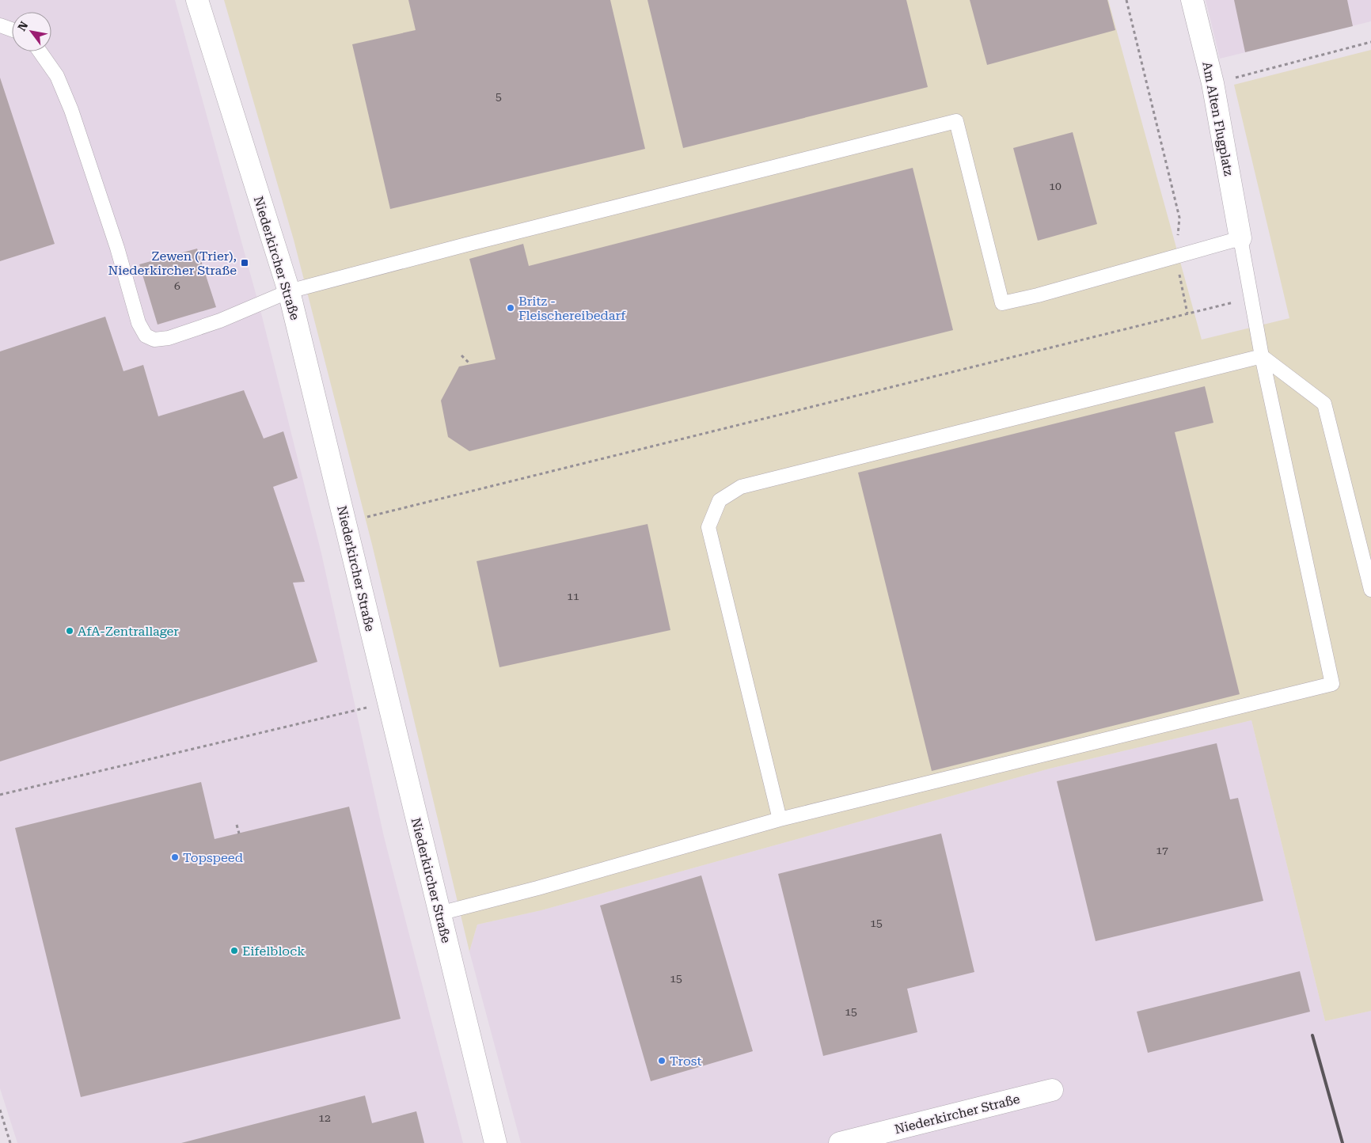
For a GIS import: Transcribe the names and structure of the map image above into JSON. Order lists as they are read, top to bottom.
{
  "streets": {
    "street": ["Am Alten Flugplatz", "Niederkircher Straße"]
  },
  "places": {
    "transit": ["Zewen (Trier), Niederkircher Straße"],
    "other": [
      "Britz - Fleischereibedarf",
      "AfA-Zentrallager",
      "Topspeed",
      "Eifelblock",
      "Trost"
    ]
  },
  "house_numbers": [
    "5",
    "10",
    "6",
    "11",
    "17",
    "15",
    "15",
    "15",
    "12"
  ],
  "north": "top left"
}
